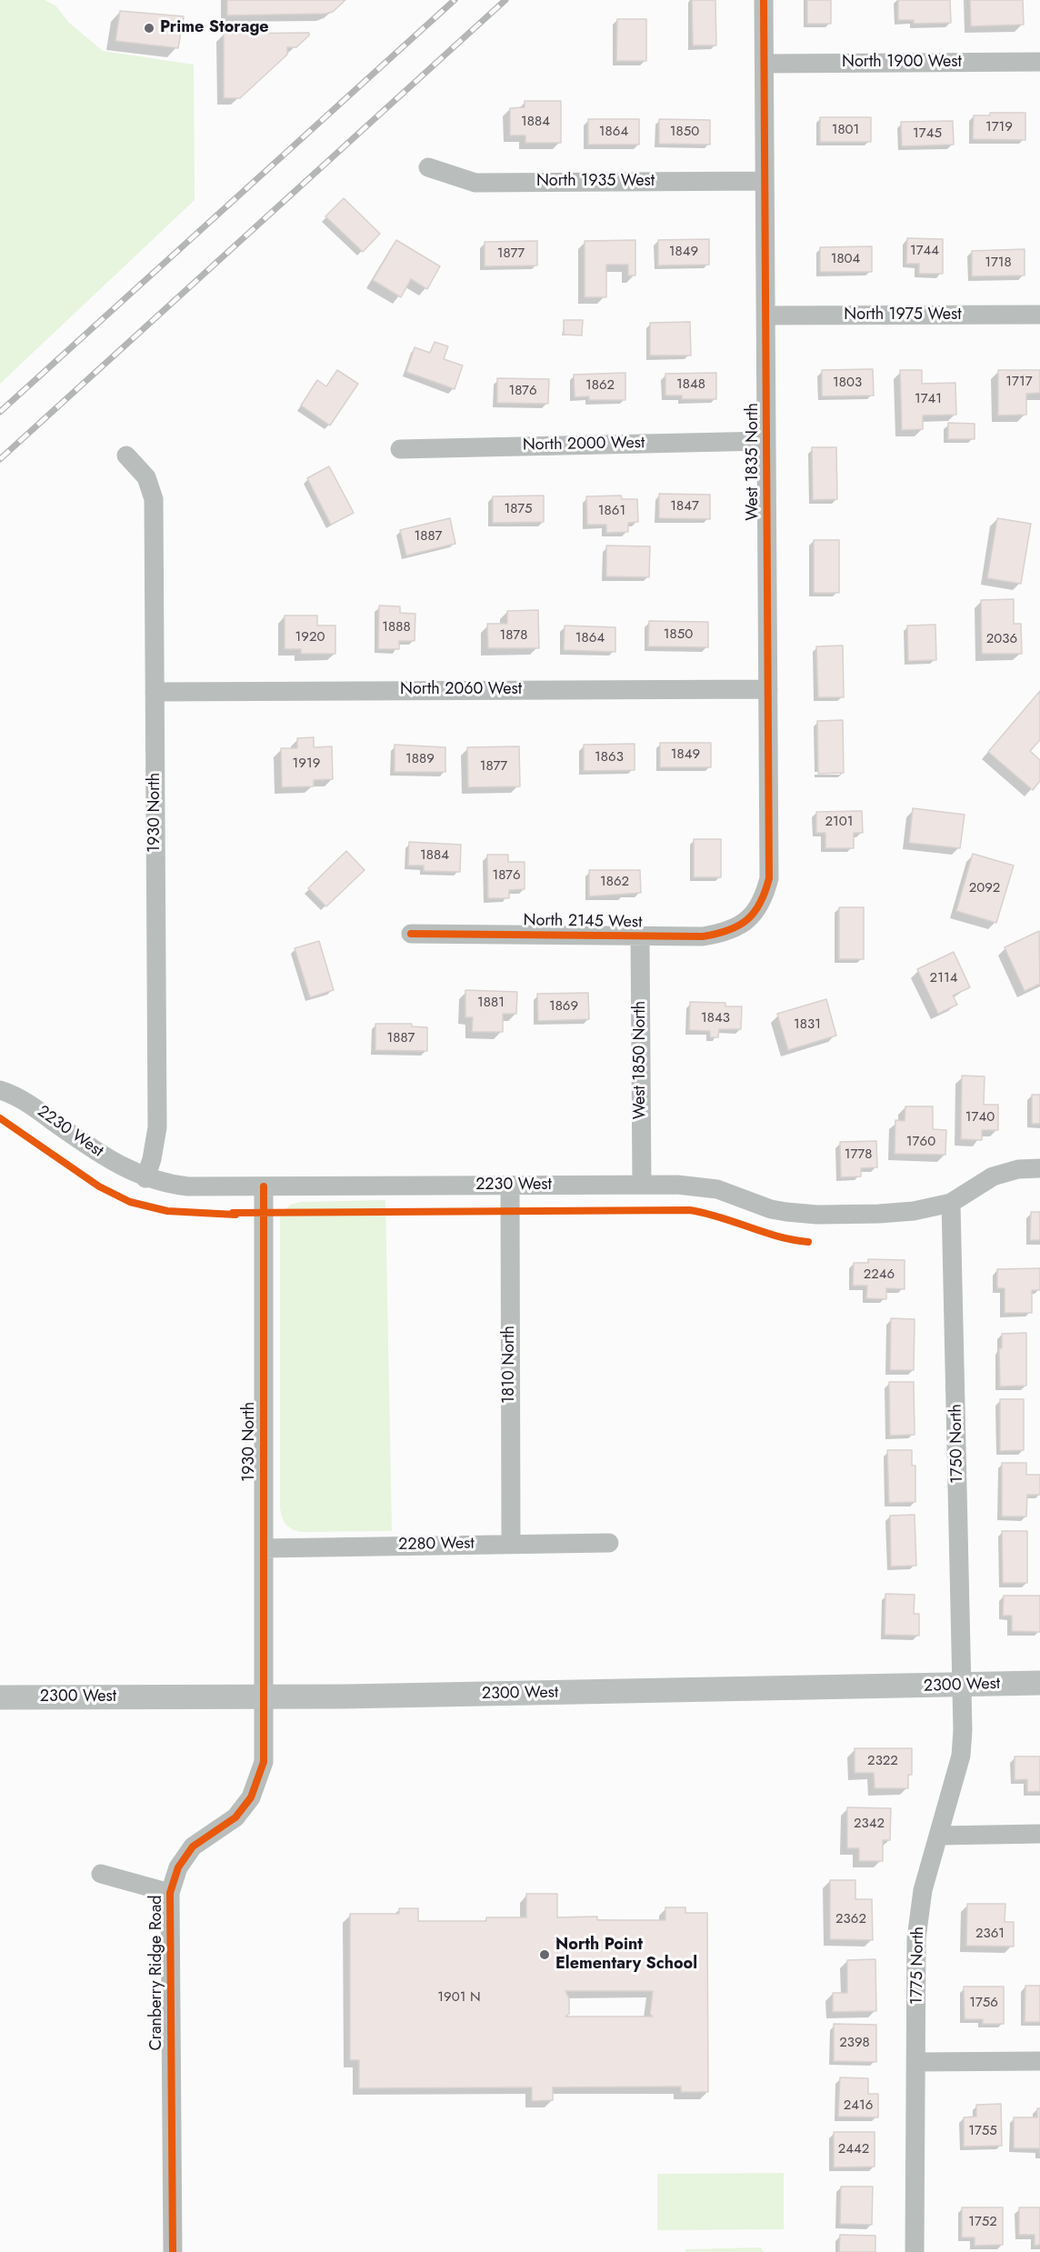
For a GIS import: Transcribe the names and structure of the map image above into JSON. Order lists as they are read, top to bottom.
{
  "streets": {
    "main road": ["2300 West"],
    "street": [
      "North 1900 West",
      "North 1935 West",
      "North 1975 West",
      "North 2000 West",
      "West 1835 North",
      "North 2060 West",
      "1930 North",
      "North 2145 West",
      "West 1850 North",
      "2230 West",
      "1810 North",
      "1750 North",
      "2280 West",
      "1775 North",
      "Cranberry Ridge Road"
    ]
  },
  "crossings": [
    ["North 1900 West", "West 1835 North"],
    ["North 1935 West", "West 1835 North"],
    ["North 1975 West", "West 1835 North"],
    ["North 2000 West", "West 1835 North"],
    ["West 1835 North", "North 2060 West"],
    ["West 1835 North", "North 2145 West"],
    ["North 2060 West", "1930 North"],
    ["1930 North", "2230 West"],
    ["1930 North", "2280 West"],
    ["1930 North", "2300 West"],
    ["1930 North", "Cranberry Ridge Road"],
    ["North 2145 West", "West 1850 North"],
    ["West 1850 North", "2230 West"],
    ["2230 West", "1810 North"],
    ["2230 West", "1750 North"],
    ["1810 North", "2280 West"],
    ["1750 North", "2300 West"],
    ["1750 North", "1775 North"],
    ["2300 West", "1775 North"],
    ["2300 West", "Cranberry Ridge Road"]
  ],
  "places": ["Prime Storage", "North Point Elementary School"],
  "house_numbers": [
    "1884",
    "1719",
    "1801",
    "1864",
    "1850",
    "1745",
    "1744",
    "1849",
    "1877",
    "1804",
    "1718",
    "1717",
    "1803",
    "1848",
    "1862",
    "1876",
    "1741",
    "1847",
    "1875",
    "1861",
    "1887",
    "1888",
    "1850",
    "1878",
    "1920",
    "1864",
    "2036",
    "1849",
    "1863",
    "1889",
    "1919",
    "1877",
    "2101",
    "1884",
    "1876",
    "1862",
    "2092",
    "2114",
    "1881",
    "1869",
    "1843",
    "1831",
    "1887",
    "1740",
    "1760",
    "1778",
    "2246",
    "2322",
    "2342",
    "2362",
    "2361",
    "1901 N",
    "1756",
    "2398",
    "2416",
    "1755",
    "2442",
    "1752"
  ]
}
